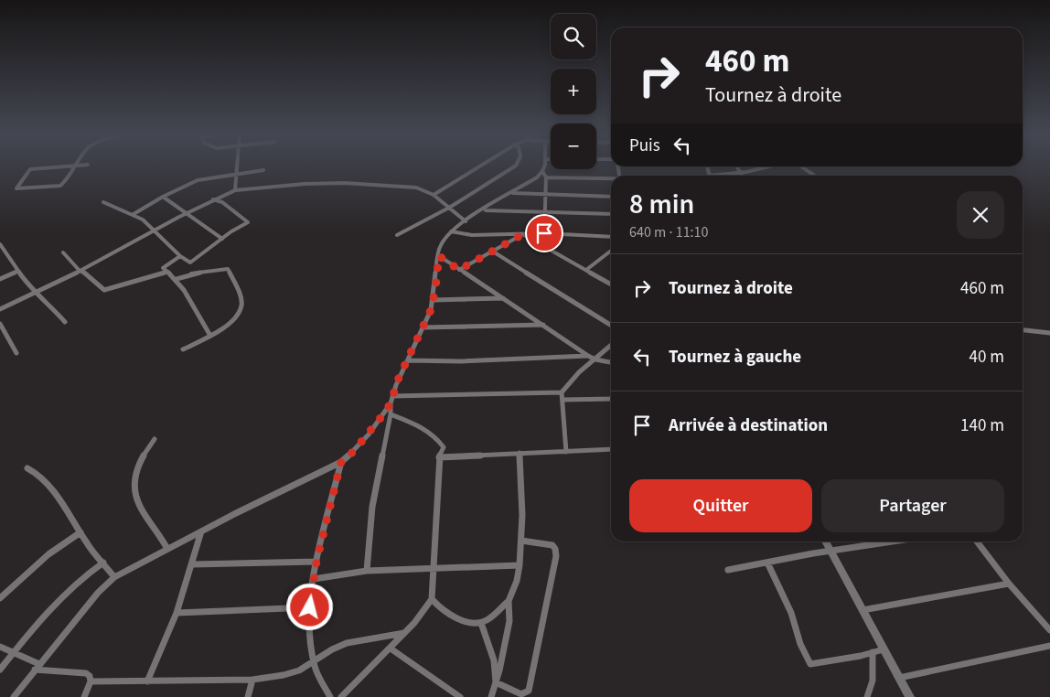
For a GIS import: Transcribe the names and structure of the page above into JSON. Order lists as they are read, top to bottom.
{
  "page": {
    "map_buttons": ["+", "−"],
    "turn": ["460 m", "Tournez à droite"],
    "then": "Puis",
    "heading": ["8 min", "640 m · 11:10"],
    "list": [
      {
        "name": "Tournez à droite",
        "value": "460 m"
      },
      {
        "name": "Tournez à gauche",
        "value": "40 m"
      },
      {
        "name": "Arrivée à destination",
        "value": "140 m"
      }
    ],
    "buttons": ["Quitter", "Partager"]
  }
}
